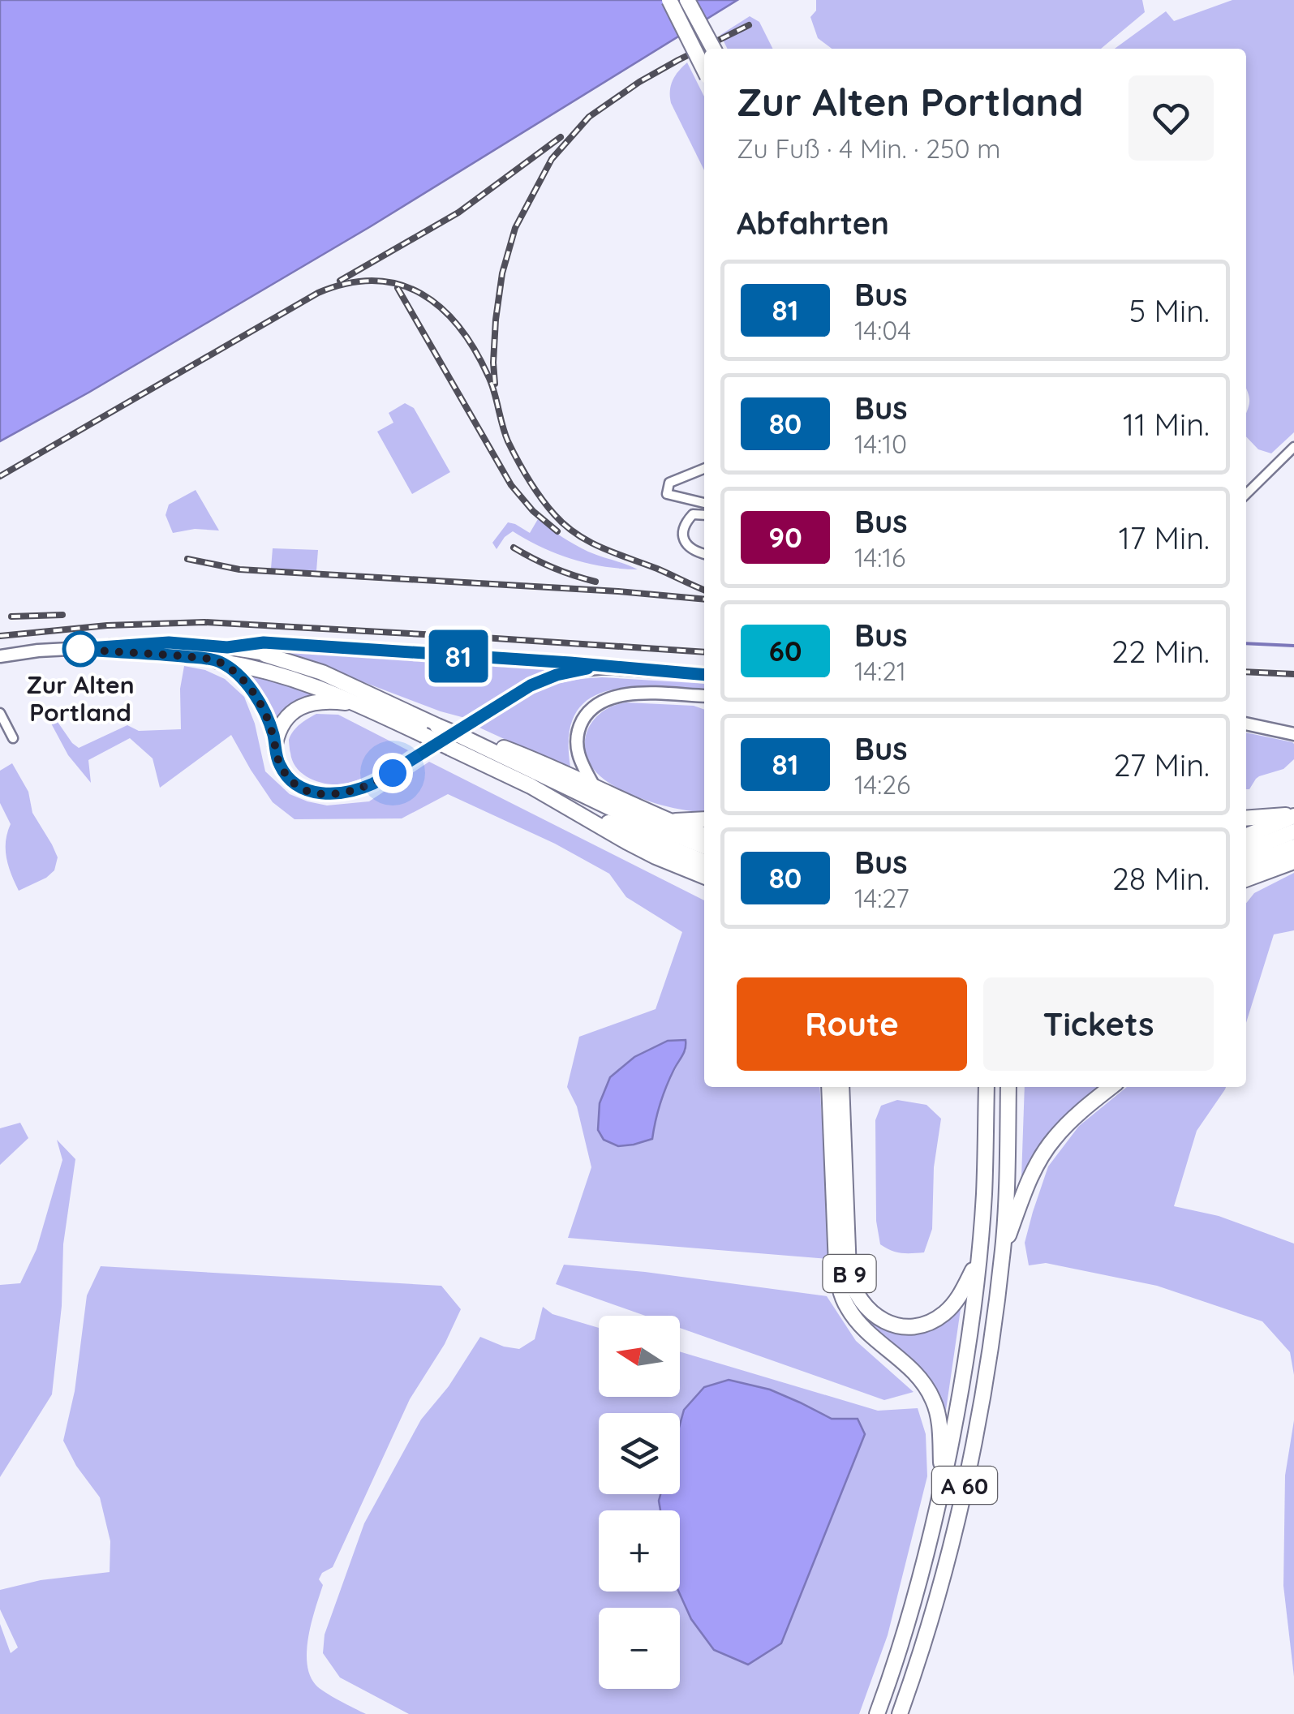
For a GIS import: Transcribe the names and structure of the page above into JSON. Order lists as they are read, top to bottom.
{
  "streets": {
    "highway": ["B 9", "A 60"]
  },
  "crossings": [
    ["B 9", "A 60"]
  ],
  "places": ["Zur Alten Portland"],
  "lines": ["bus line 81"],
  "north": "left",
  "page": {
    "on_map": "81",
    "heading": [
      ["Zur Alten Portland", "Zu Fuß · 4 Min. · 250 m"],
      "Abfahrten"
    ],
    "list": [
      {
        "mark": "81",
        "name": "Bus",
        "note": "14:04",
        "value": "5 Min."
      },
      {
        "mark": "80",
        "name": "Bus",
        "note": "14:10",
        "value": "11 Min."
      },
      {
        "mark": "90",
        "name": "Bus",
        "note": "14:16",
        "value": "17 Min."
      },
      {
        "mark": "60",
        "name": "Bus",
        "note": "14:21",
        "value": "22 Min."
      },
      {
        "mark": "81",
        "name": "Bus",
        "note": "14:26",
        "value": "27 Min."
      },
      {
        "mark": "80",
        "name": "Bus",
        "note": "14:27",
        "value": "28 Min."
      }
    ],
    "buttons": ["Route", "Tickets"],
    "map_buttons": ["+", "−"]
  }
}
